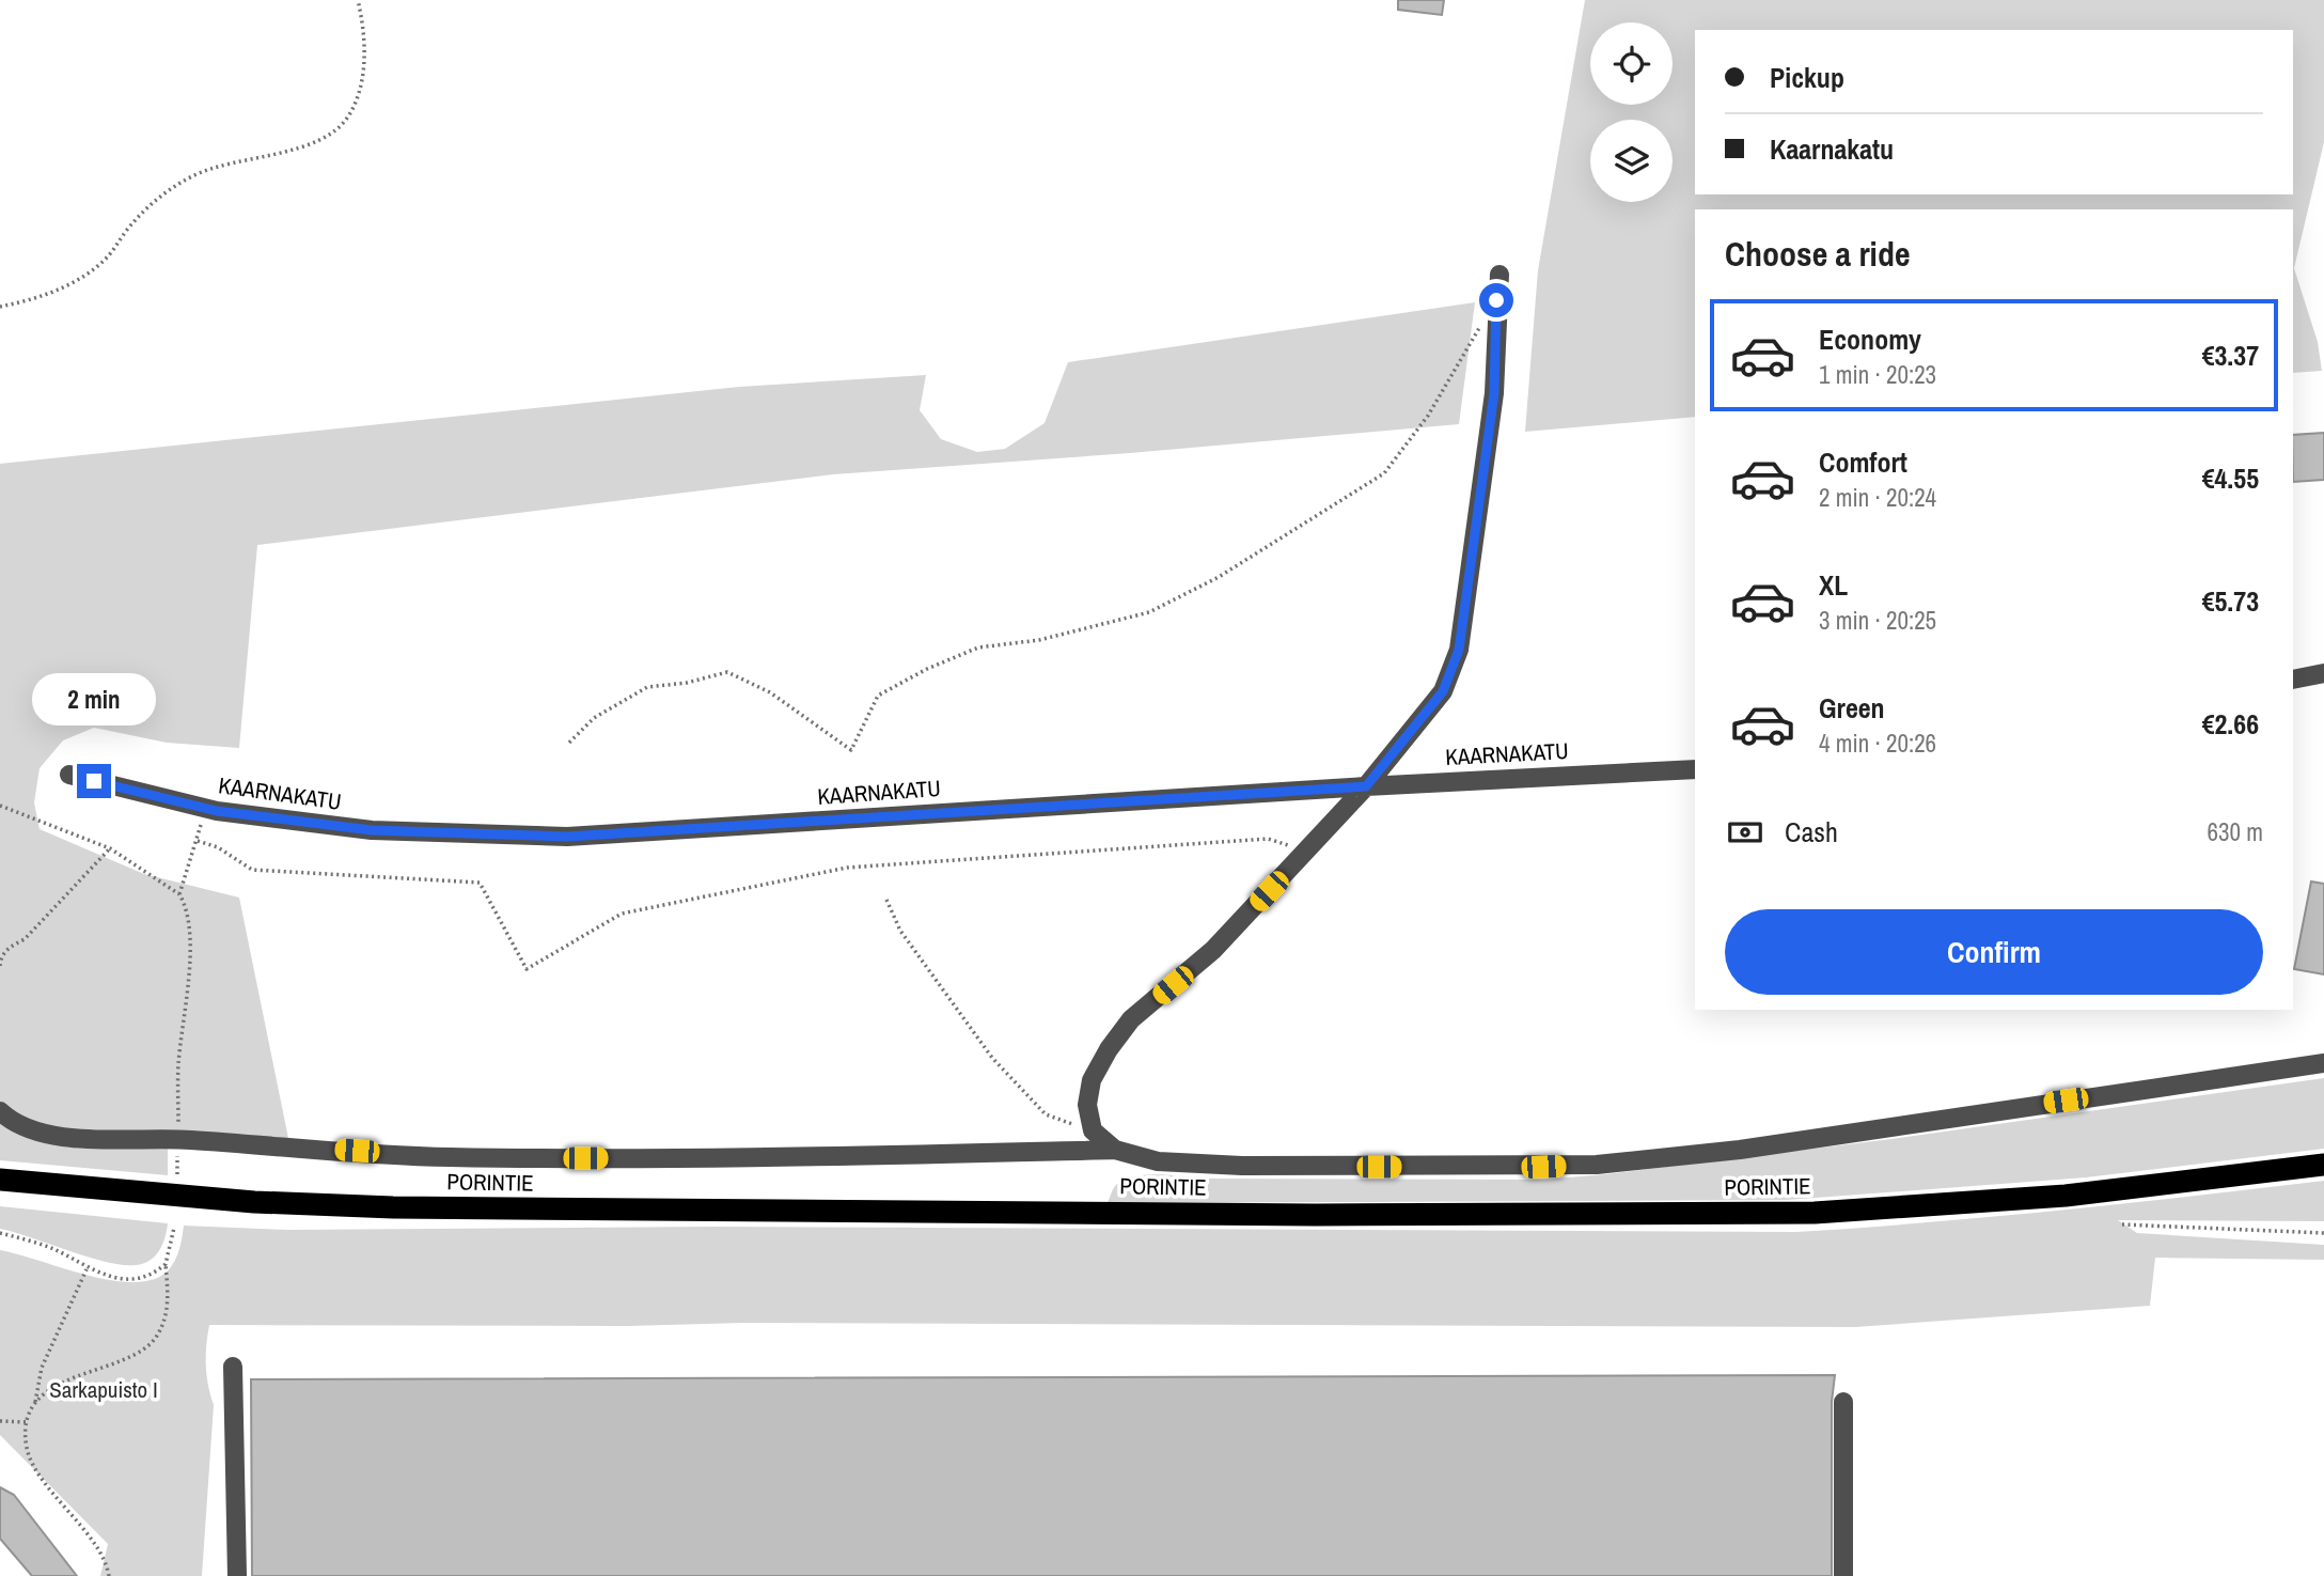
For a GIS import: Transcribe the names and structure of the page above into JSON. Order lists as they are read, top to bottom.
{
  "streets": {
    "highway": ["PORINTIE"],
    "street": ["KAARNAKATU"]
  },
  "parks": ["Sarkapuisto I"],
  "page": {
    "banner": ["Pickup", "Kaarnakatu"],
    "heading": "Choose a ride",
    "list": [
      {
        "name": "Economy",
        "note": "1 min · 20:23",
        "value": "€3.37"
      },
      {
        "name": "Comfort",
        "note": "2 min · 20:24",
        "value": "€4.55"
      },
      {
        "name": "XL",
        "note": "3 min · 20:25",
        "value": "€5.73"
      },
      {
        "name": "Green",
        "note": "4 min · 20:26",
        "value": "€2.66"
      }
    ],
    "bubble": "2 min",
    "pay": ["Cash", "630 m"],
    "buttons": "Confirm"
  }
}
